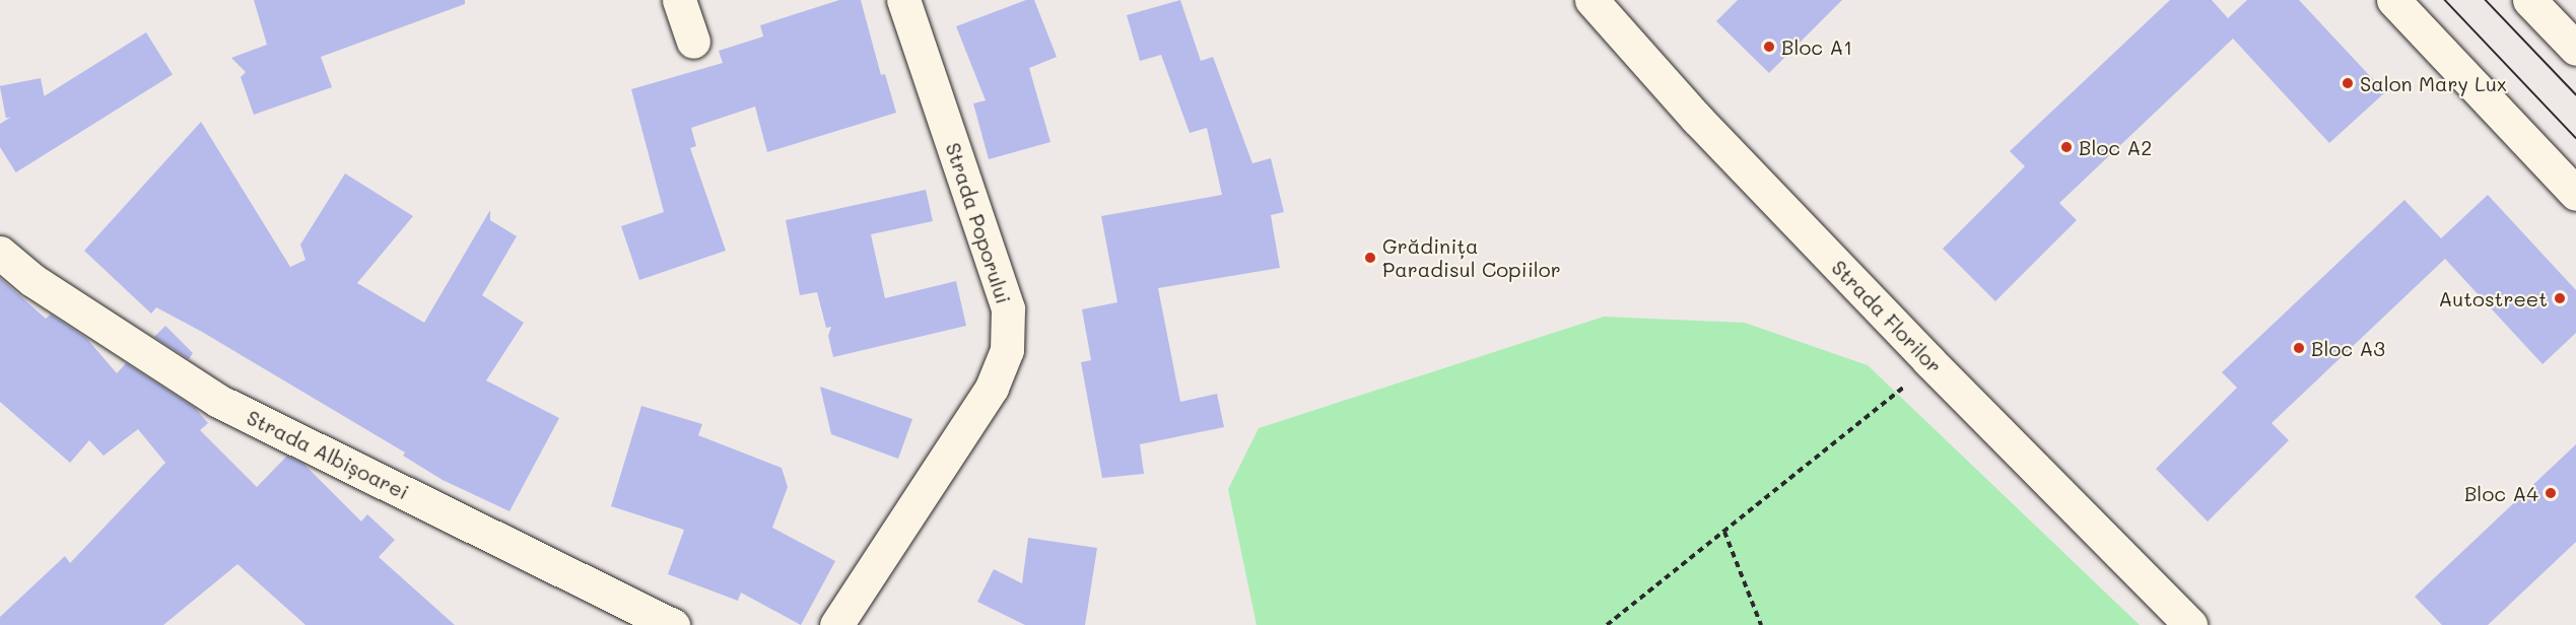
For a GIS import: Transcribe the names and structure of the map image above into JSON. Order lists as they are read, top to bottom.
{
  "streets": {
    "street": ["Strada Poporului", "Strada Florilor", "Strada Albișoarei"]
  },
  "places": [
    "Bloc A1",
    "Salon Mary Lux",
    "Bloc A2",
    "Grădinița Paradisul Copiilor",
    "Autostreet",
    "Bloc A3",
    "Bloc A4"
  ]
}
